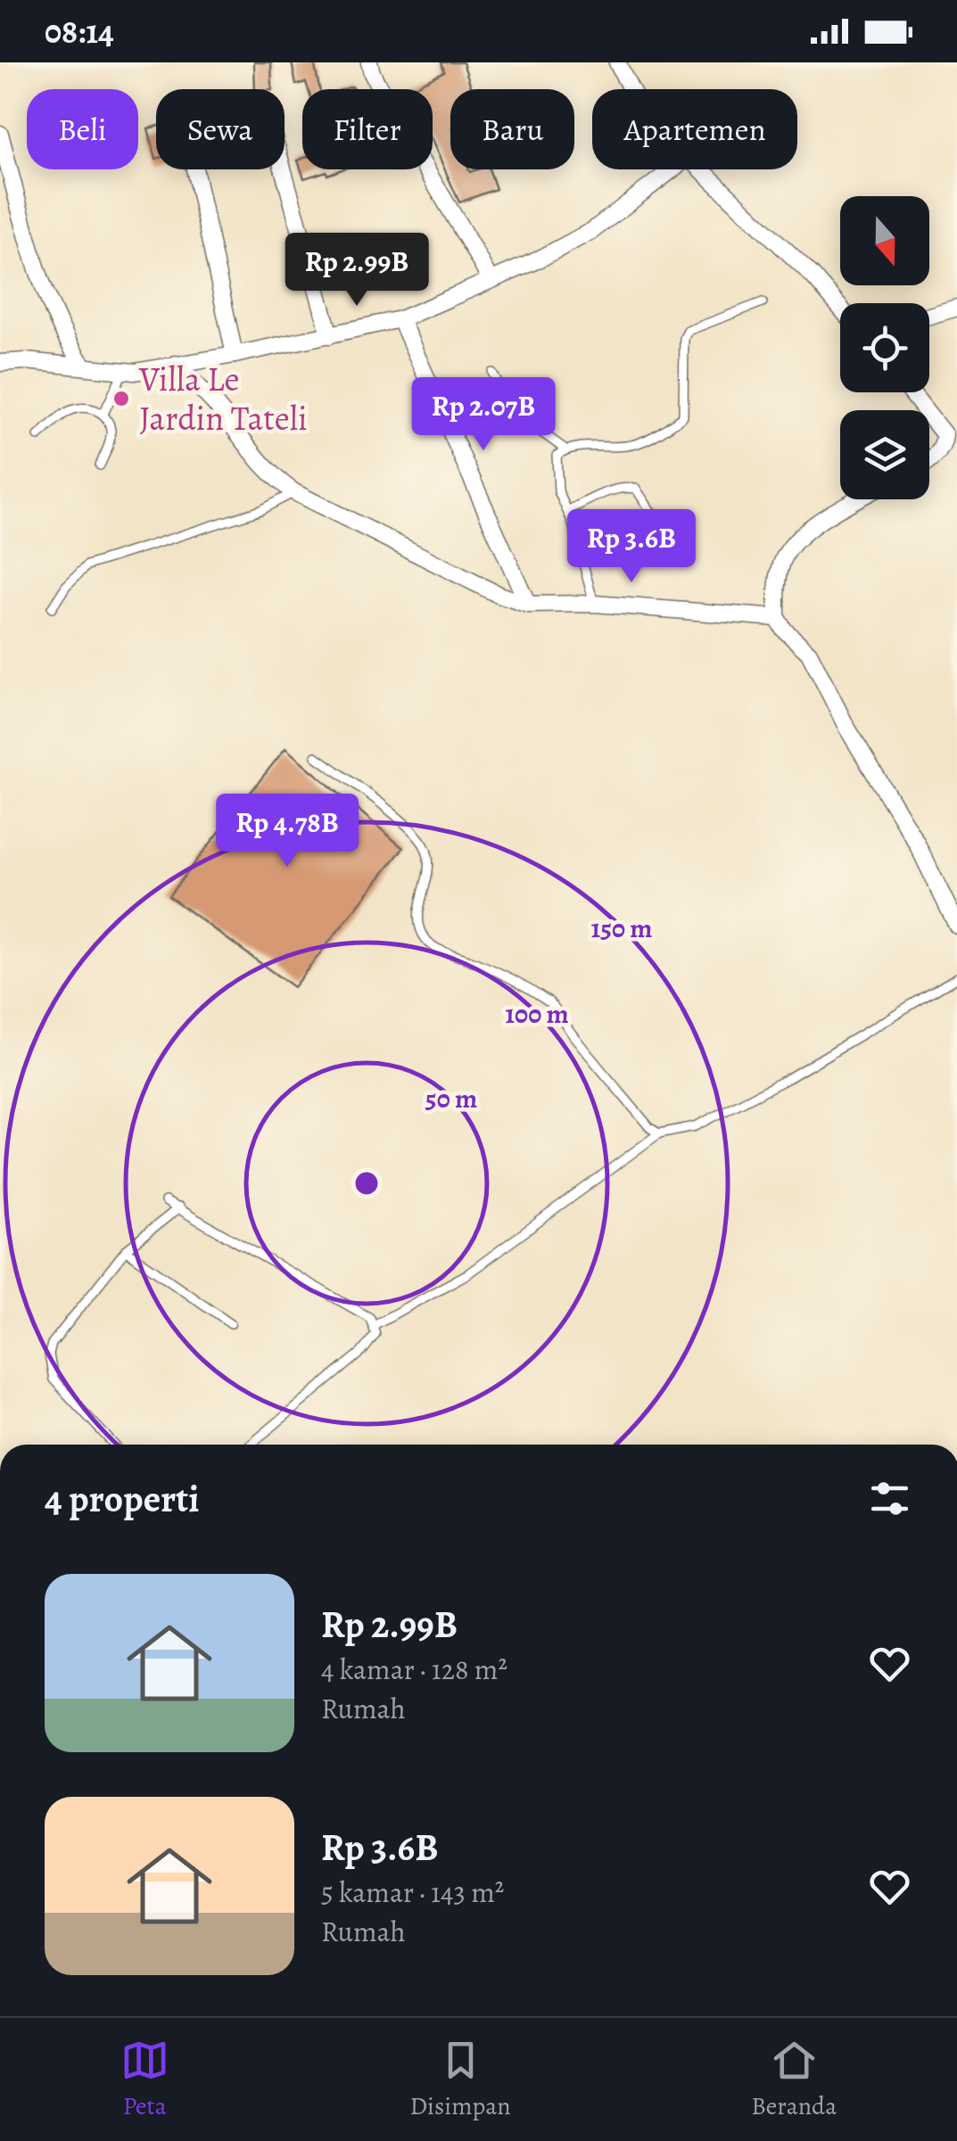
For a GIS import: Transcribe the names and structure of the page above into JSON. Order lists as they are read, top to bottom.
{
  "places": ["Villa Le Jardin Tateli"],
  "north": "bottom",
  "page": {
    "status": "08:14",
    "chip": [
      "Beli",
      "Sewa",
      "Filter",
      "Baru",
      "Apartemen"
    ],
    "price": [
      "Rp 2.99B",
      "Rp 2.07B",
      "Rp 3.6B",
      "Rp 4.78B"
    ],
    "heading": "4 properti",
    "list": [
      {
        "name": "Rp 2.99B",
        "note": "4 kamar · 128 m² · Rumah"
      },
      {
        "name": "Rp 3.6B",
        "note": "5 kamar · 143 m² · Rumah"
      }
    ],
    "tabs": ["Peta", "Disimpan", "Beranda"]
  },
  "rings": ["150 m", "100 m", "50 m"]
}
